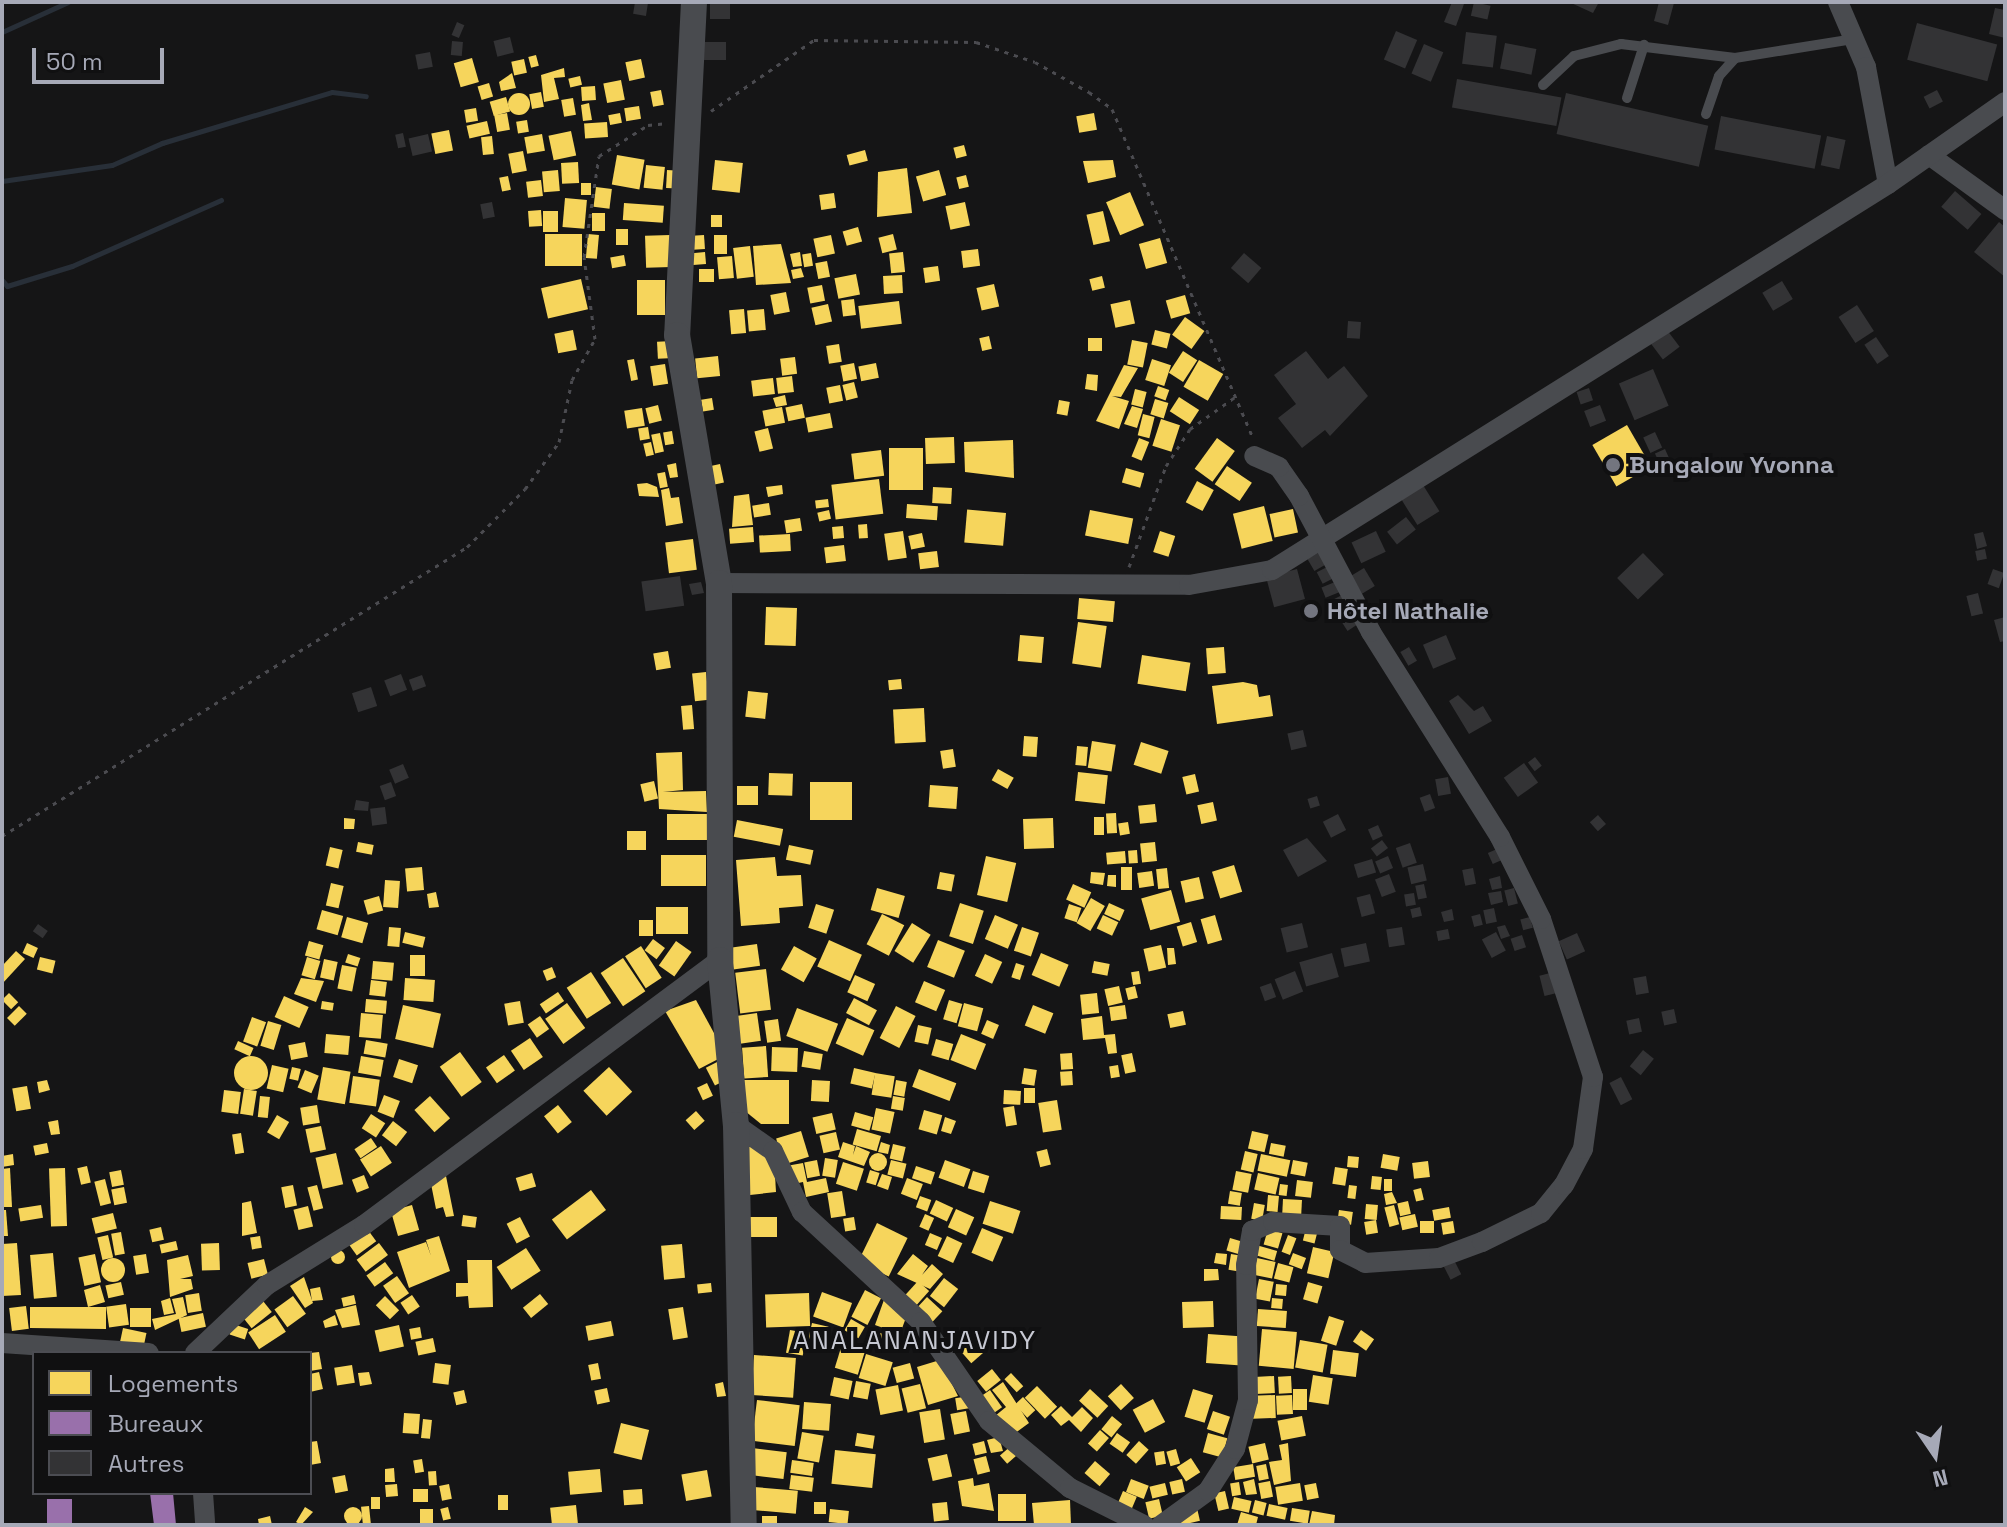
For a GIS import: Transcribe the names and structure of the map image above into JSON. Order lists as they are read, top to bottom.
{
  "districts": ["ANALANANJAVIDY"],
  "places": ["Bungalow Yvonna", "Hôtel Nathalie"],
  "legend": ["Logements", "Bureaux", "Autres"],
  "scale_bar": "50 m",
  "north": "bottom"
}
